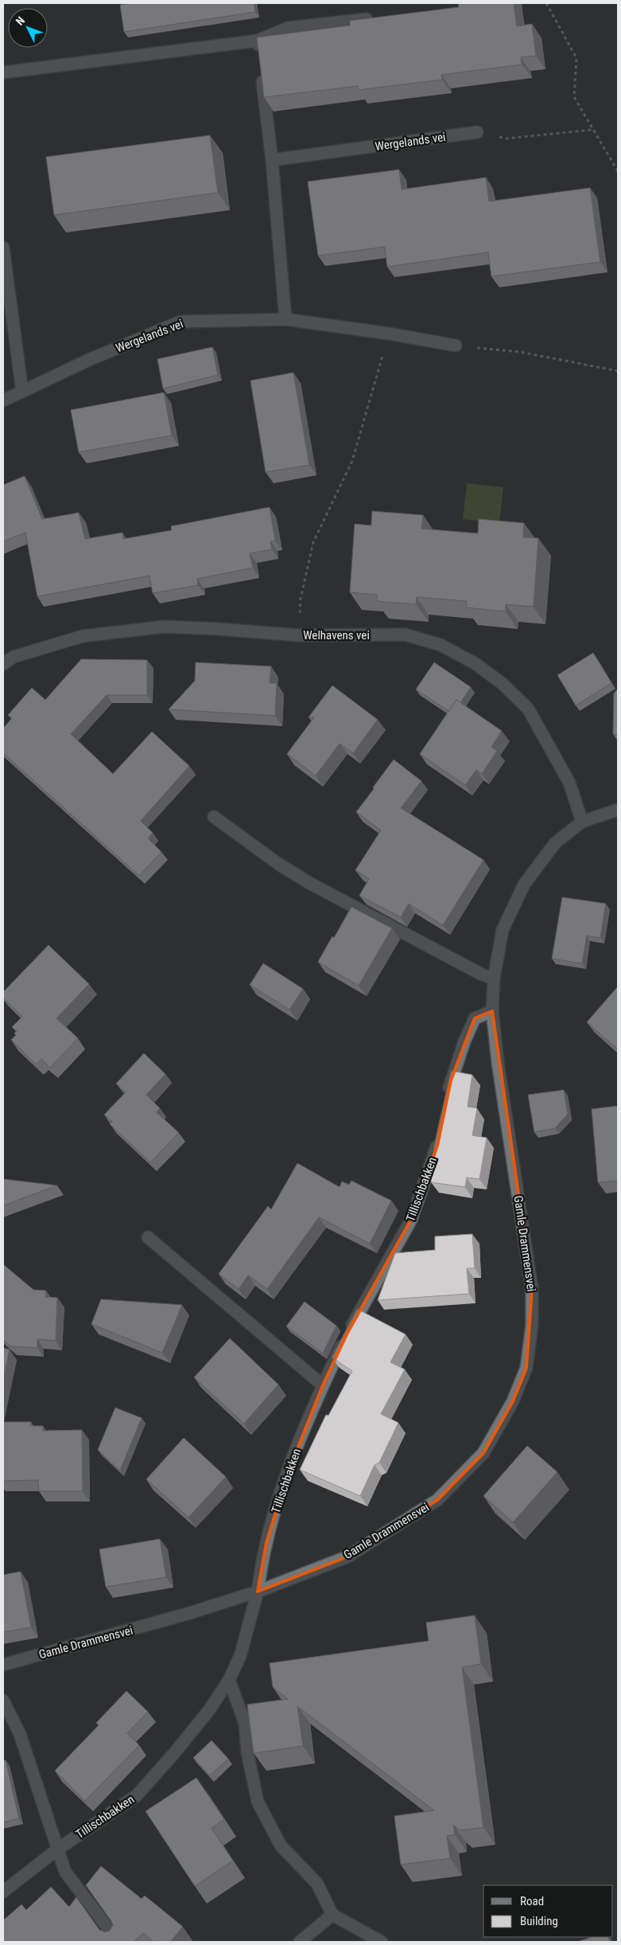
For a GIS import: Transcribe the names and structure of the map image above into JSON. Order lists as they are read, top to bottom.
{
  "streets": {
    "street": [
      "Wergelands vei",
      "Welhavens vei",
      "Tillischbakken",
      "Gamle Drammensvei"
    ]
  },
  "crossings": [
    ["Welhavens vei", "Gamle Drammensvei"],
    ["Tillischbakken", "Gamle Drammensvei"]
  ],
  "legend": ["Road", "Building"],
  "north": "top left"
}
